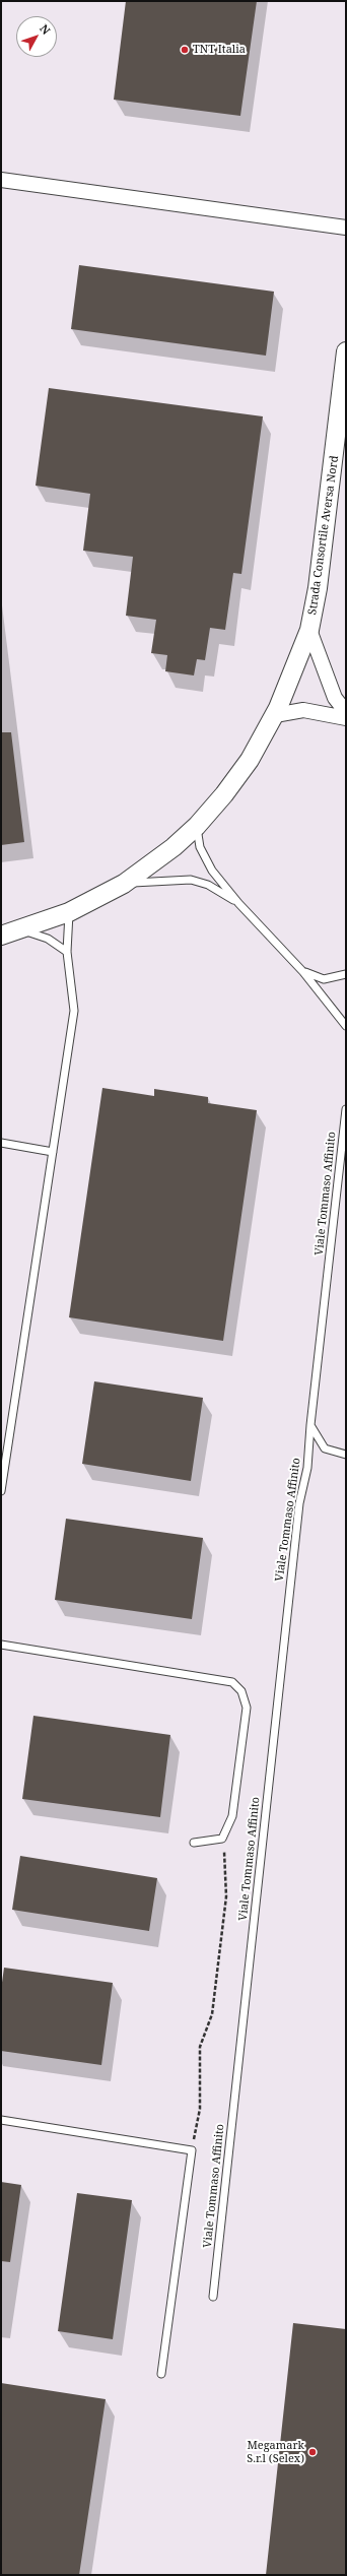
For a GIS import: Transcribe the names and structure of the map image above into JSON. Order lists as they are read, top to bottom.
{
  "streets": {
    "street": ["Strada Consortile Aversa Nord"],
    "lane": ["Viale Tommaso Affinito"]
  },
  "places": ["TNT Italia", "Megamark S.r.l (Selex)"],
  "north": "top right"
}
